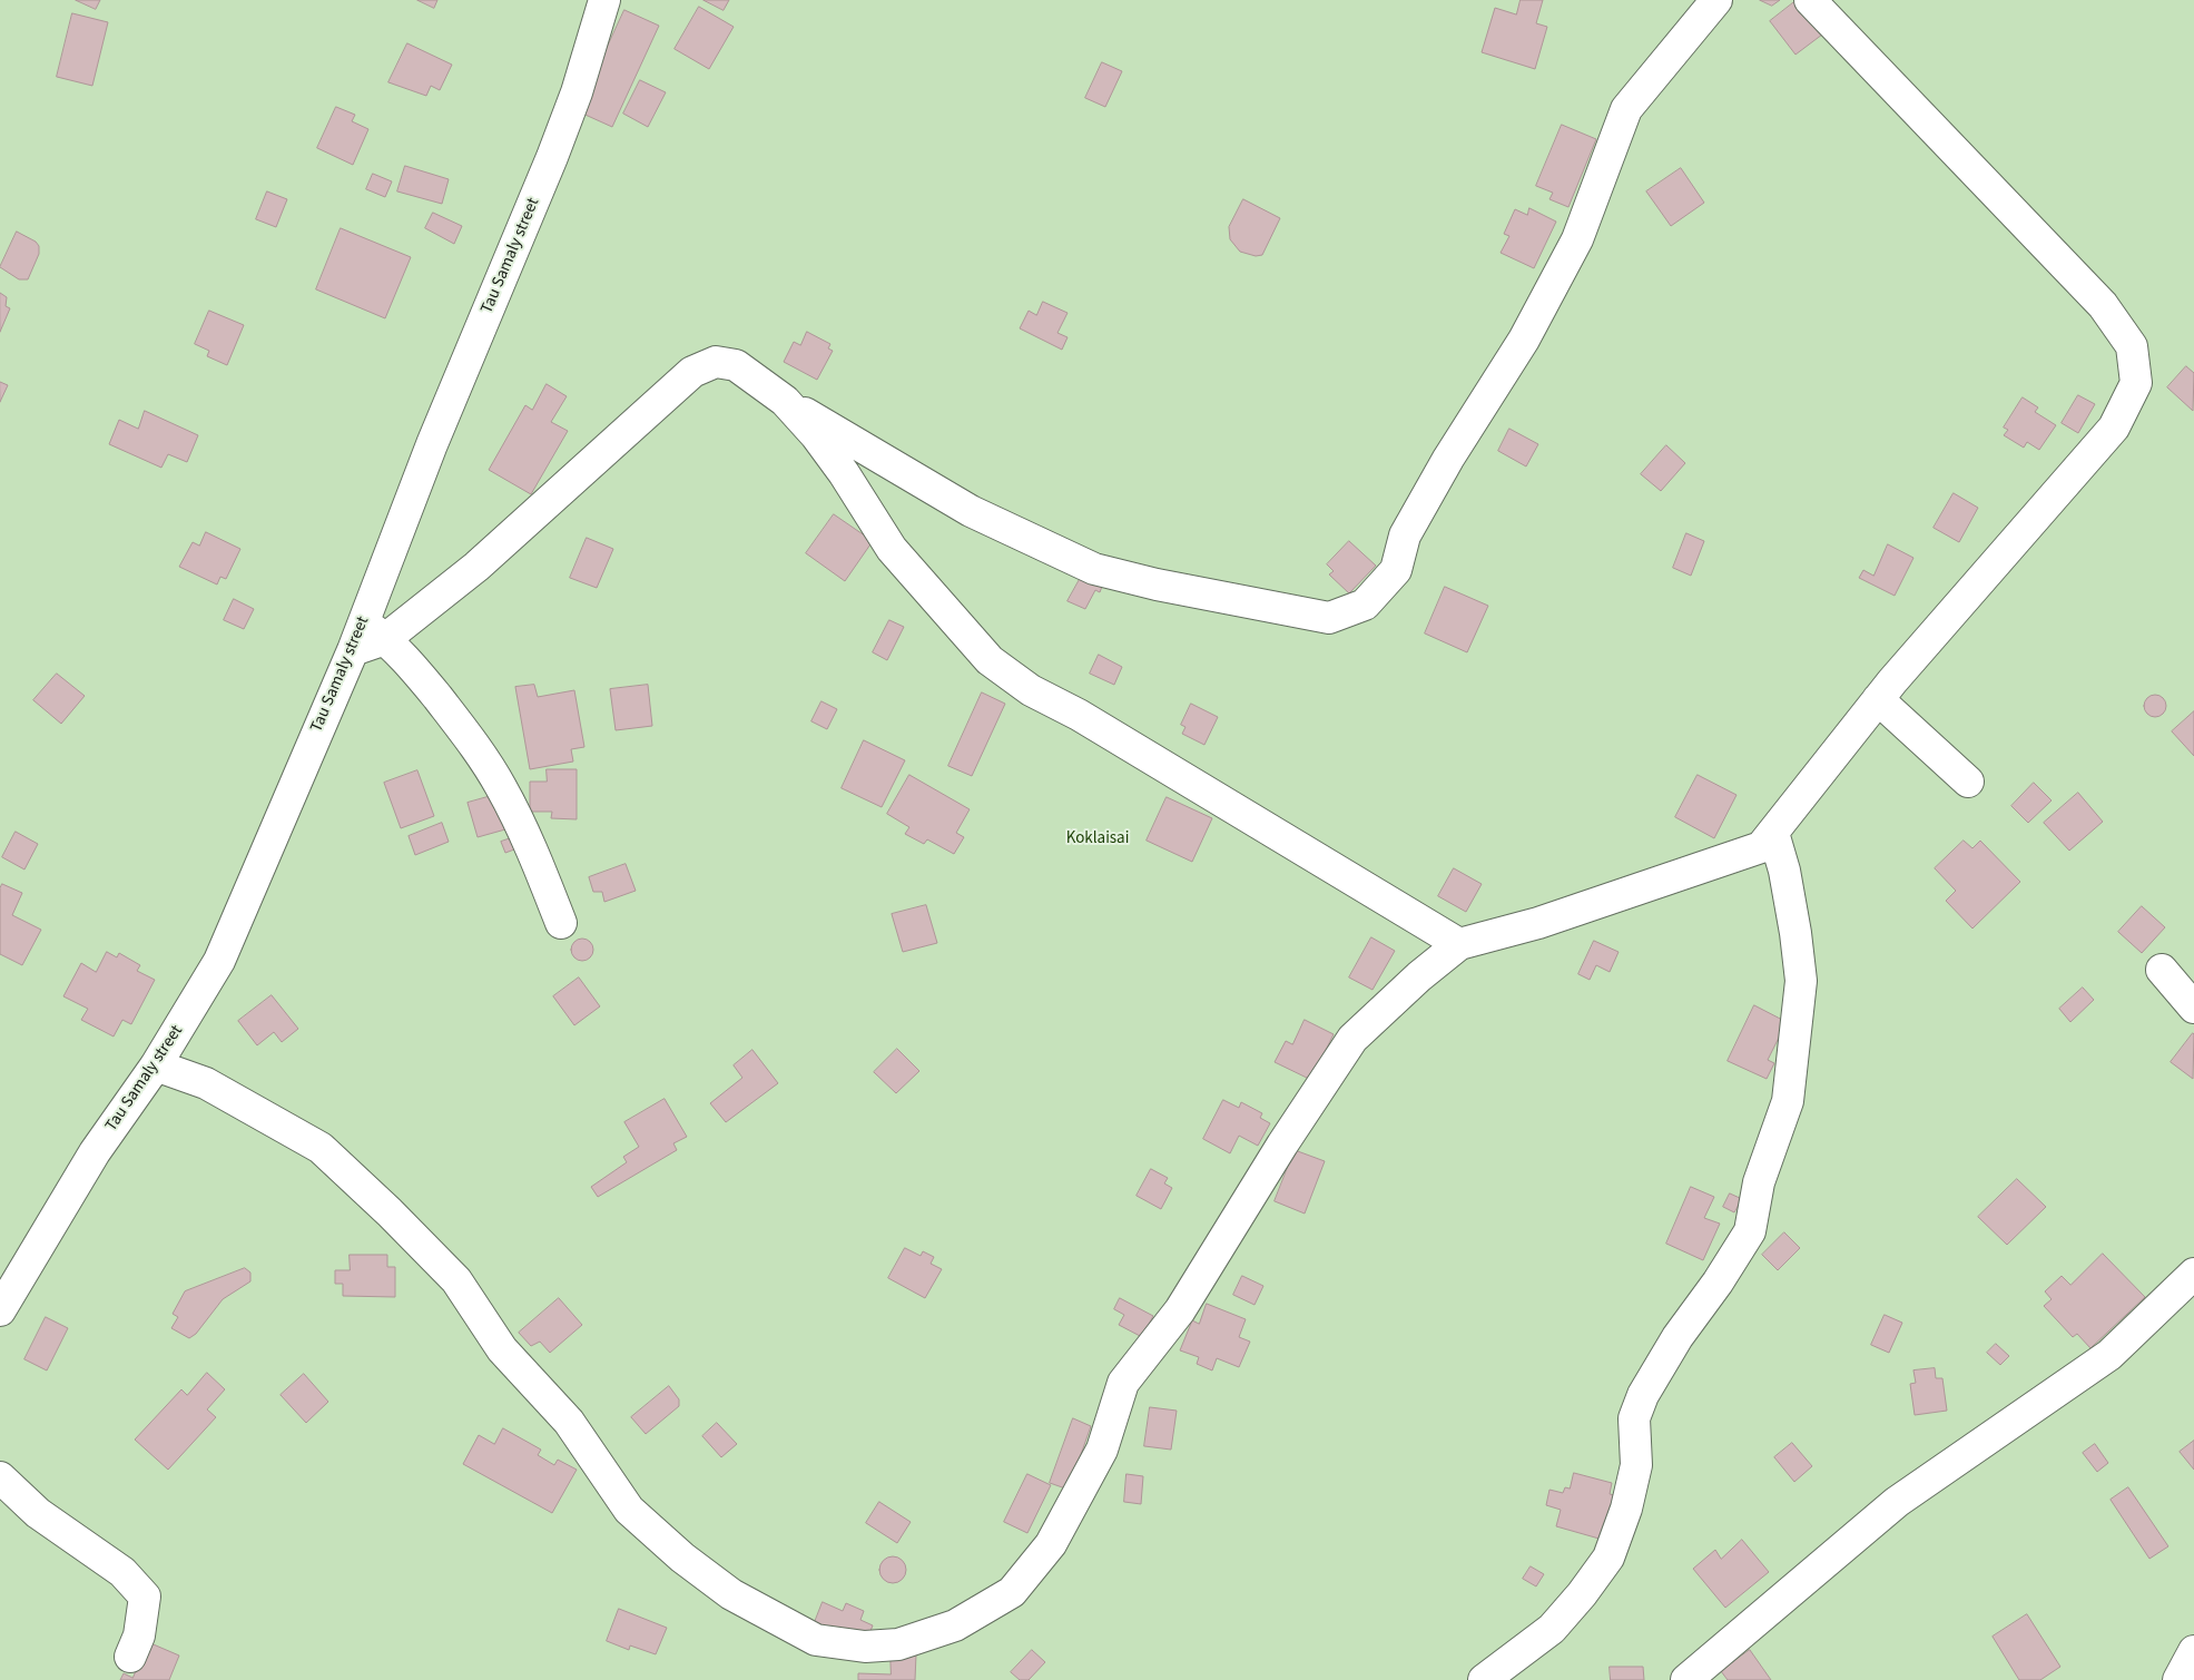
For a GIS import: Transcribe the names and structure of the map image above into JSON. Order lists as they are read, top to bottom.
{
  "streets": {
    "street": ["Tau Samaly street"]
  },
  "parks": ["Koklaisai"]
}
